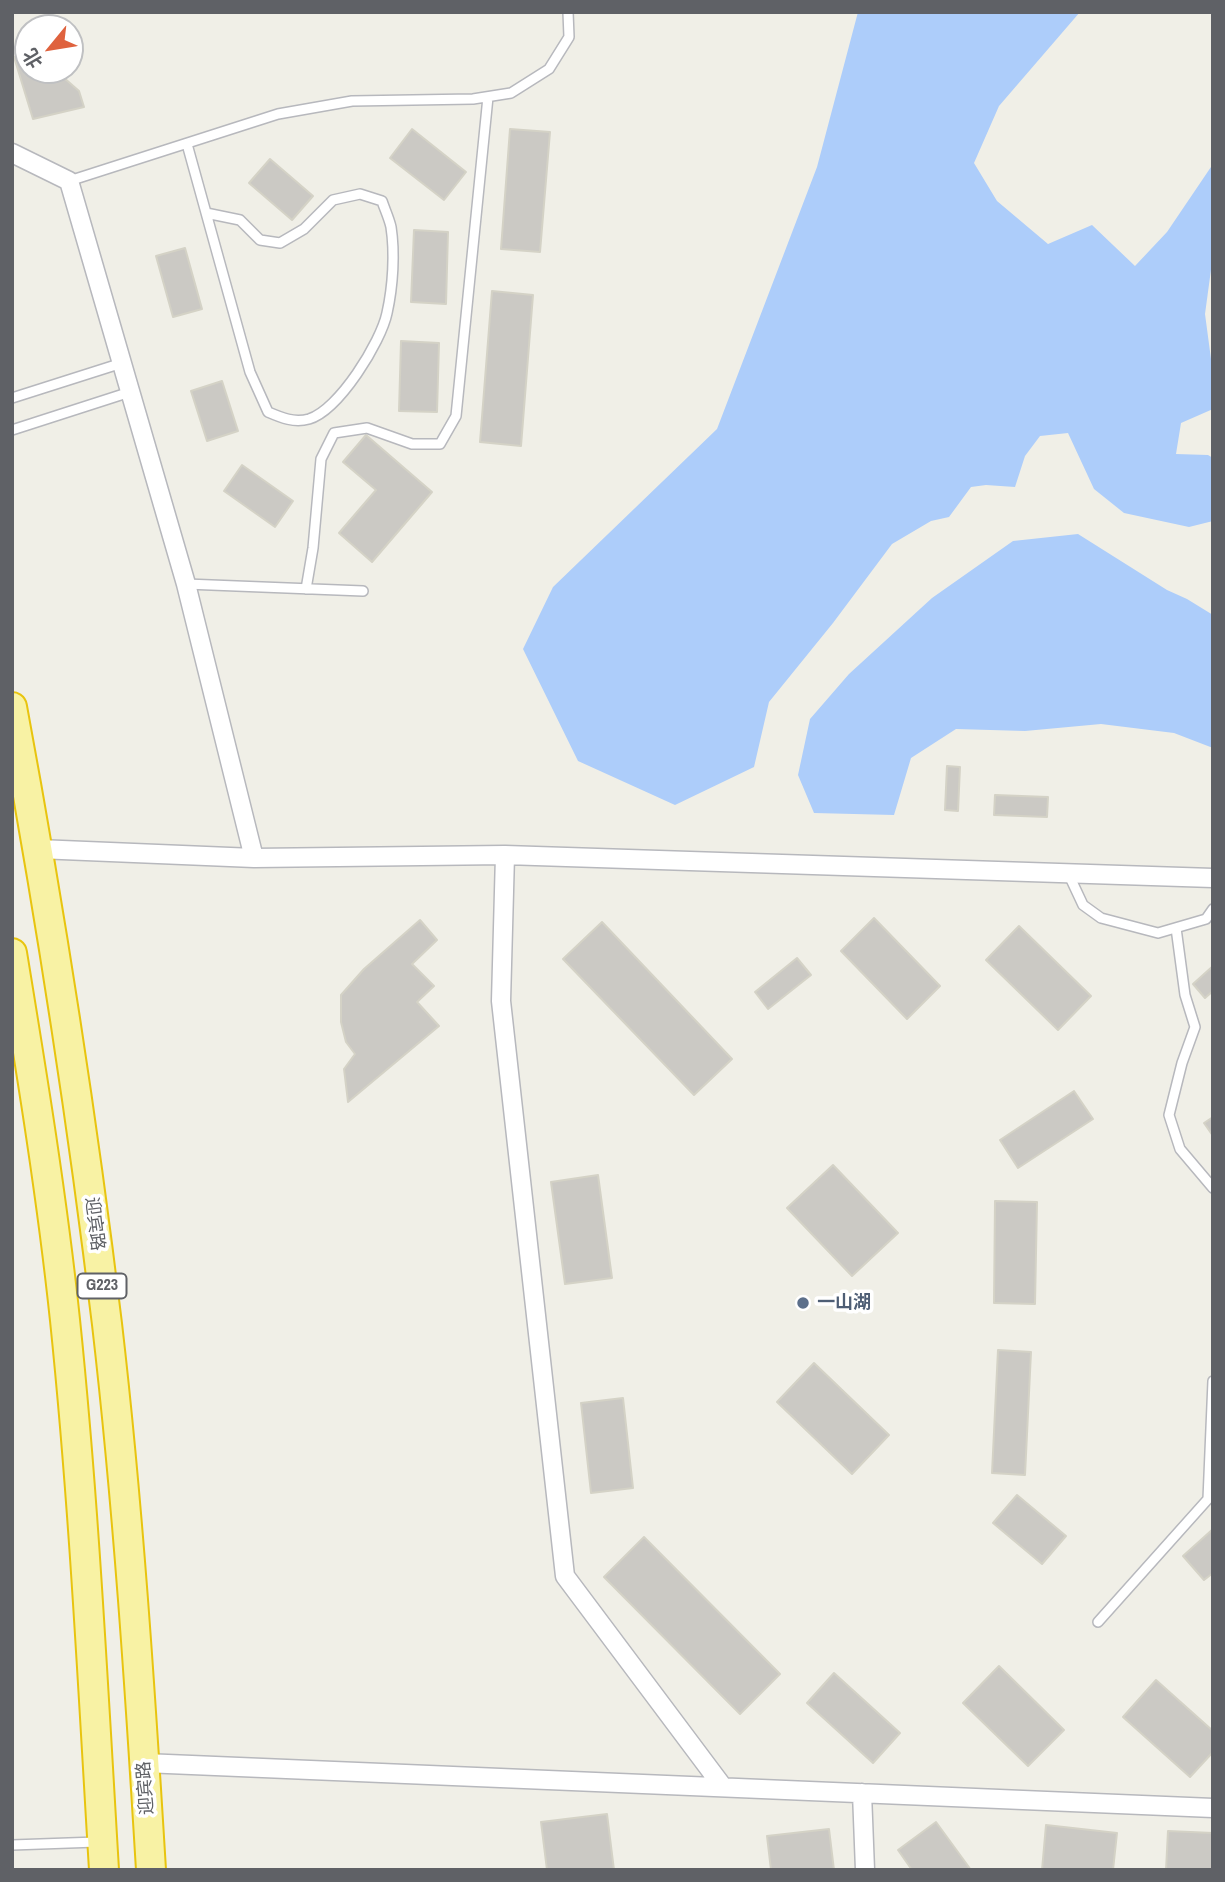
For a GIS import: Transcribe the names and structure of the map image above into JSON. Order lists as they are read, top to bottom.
{
  "streets": {
    "highway": ["迎宾路", "G223"]
  },
  "places": ["一山湖"],
  "north": "bottom left"
}
